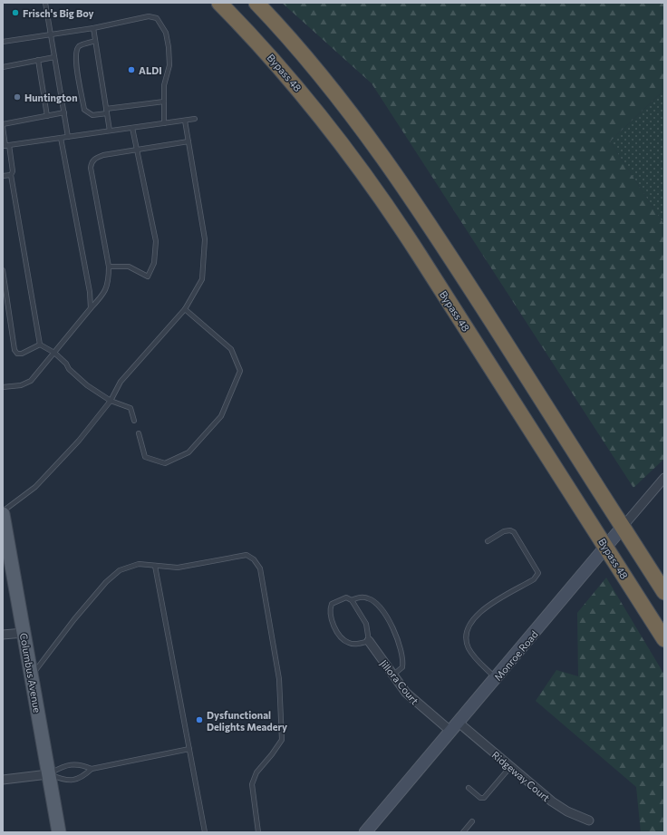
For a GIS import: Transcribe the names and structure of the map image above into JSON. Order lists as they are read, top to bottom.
{
  "streets": {
    "highway": ["Bypass 48"],
    "main road": ["Columbus Avenue"],
    "street": ["Monroe Road", "Jillora Court", "Ridgeway Court"]
  },
  "crossings": [
    ["Bypass 48", "Monroe Road"],
    ["Monroe Road", "Jillora Court"],
    ["Monroe Road", "Ridgeway Court"],
    ["Jillora Court", "Ridgeway Court"]
  ],
  "places": [
    "Frisch's Big Boy",
    "ALDI",
    "Huntington",
    "Dysfunctional Delights Meadery"
  ]
}
